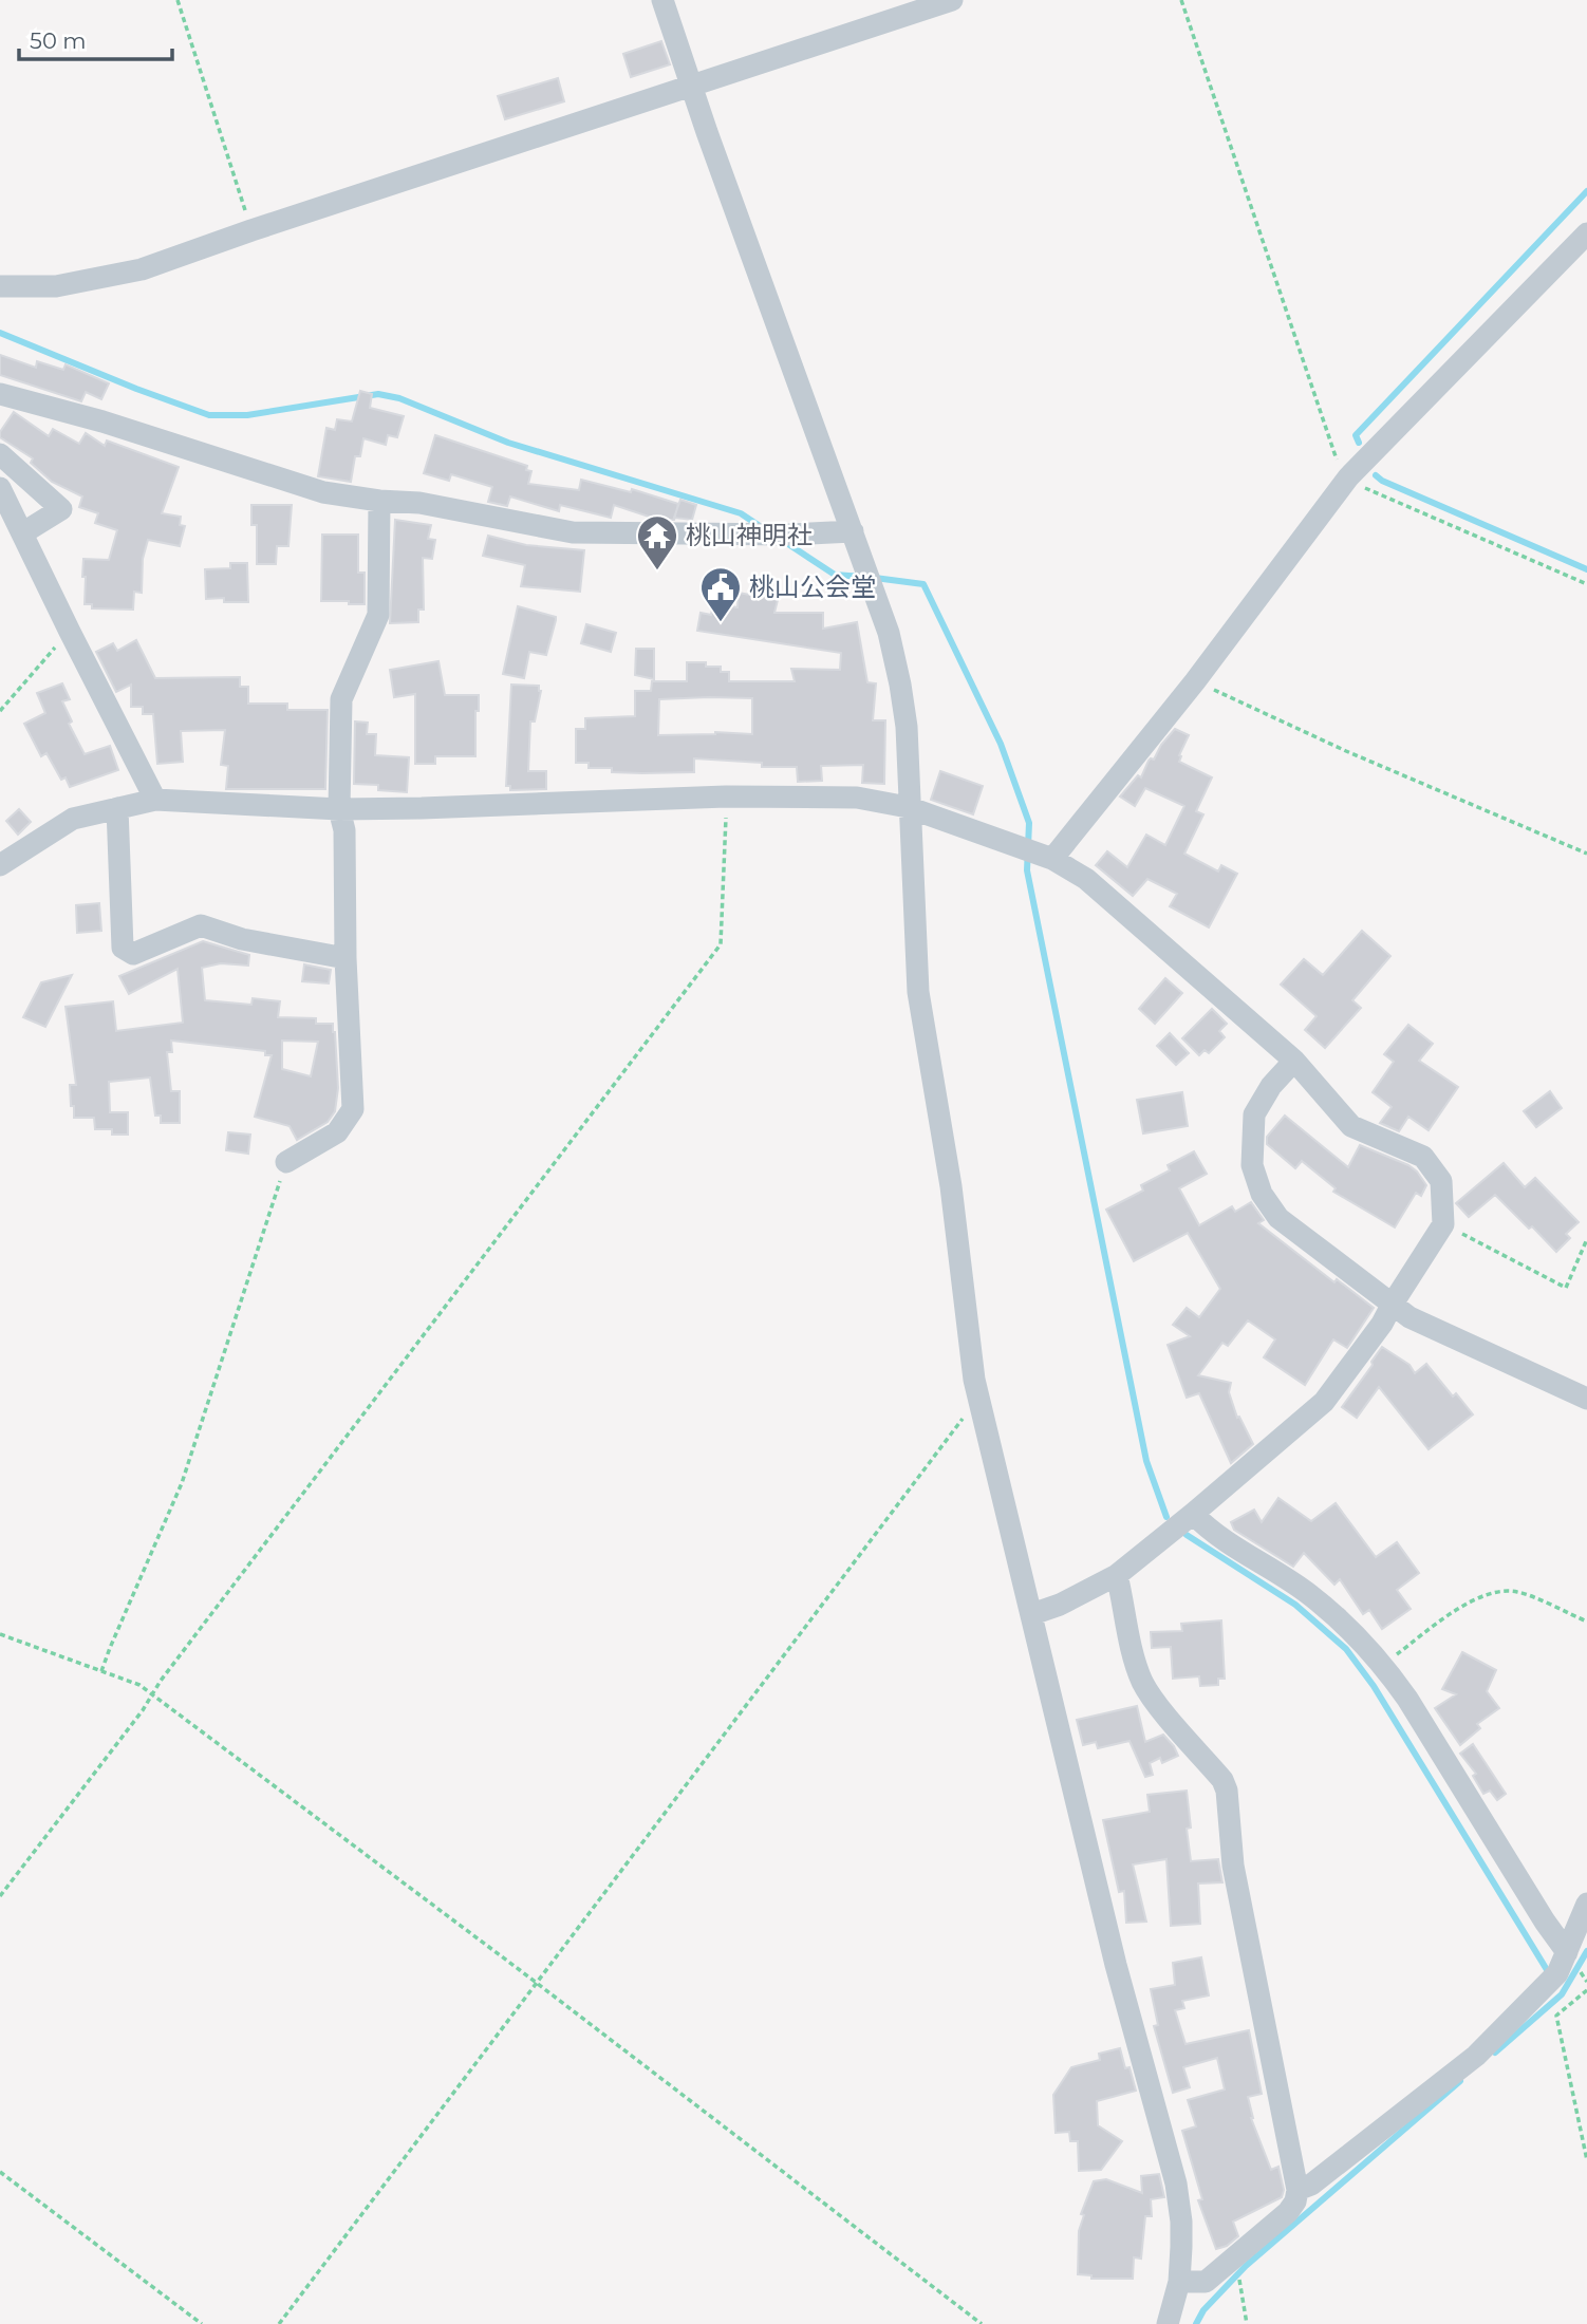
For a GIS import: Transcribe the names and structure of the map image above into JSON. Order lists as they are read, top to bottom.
{
  "places": {
    "temple": ["桃山神明社"],
    "public building": ["桃山公会堂"]
  },
  "scale_bar": "50 m"
}
